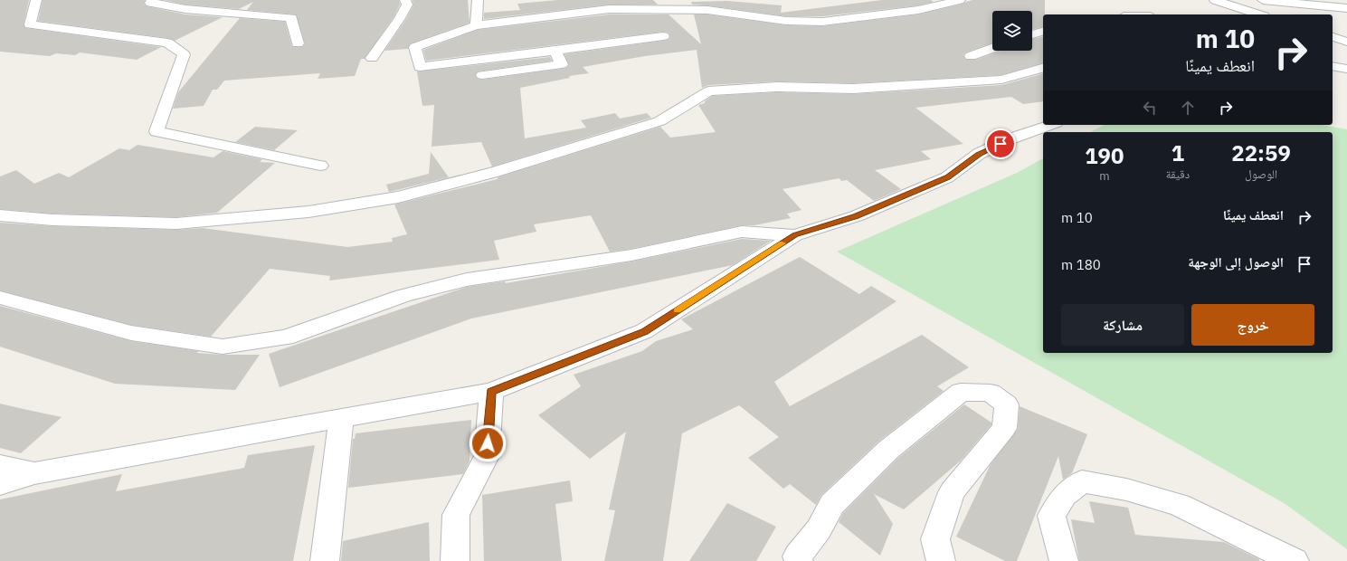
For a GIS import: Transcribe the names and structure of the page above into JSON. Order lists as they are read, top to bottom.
{
  "page": {
    "turn": ["10 m", "انعطف يمينًا"],
    "eta": [
      "22:59",
      "الوصول",
      "1",
      "دقيقة",
      "190",
      "m"
    ],
    "list": [
      {
        "name": "انعطف يمينًا",
        "value": "10 m"
      },
      {
        "name": "الوصول إلى الوجهة",
        "value": "180 m"
      }
    ],
    "buttons": ["خروج", "مشاركة"]
  }
}
